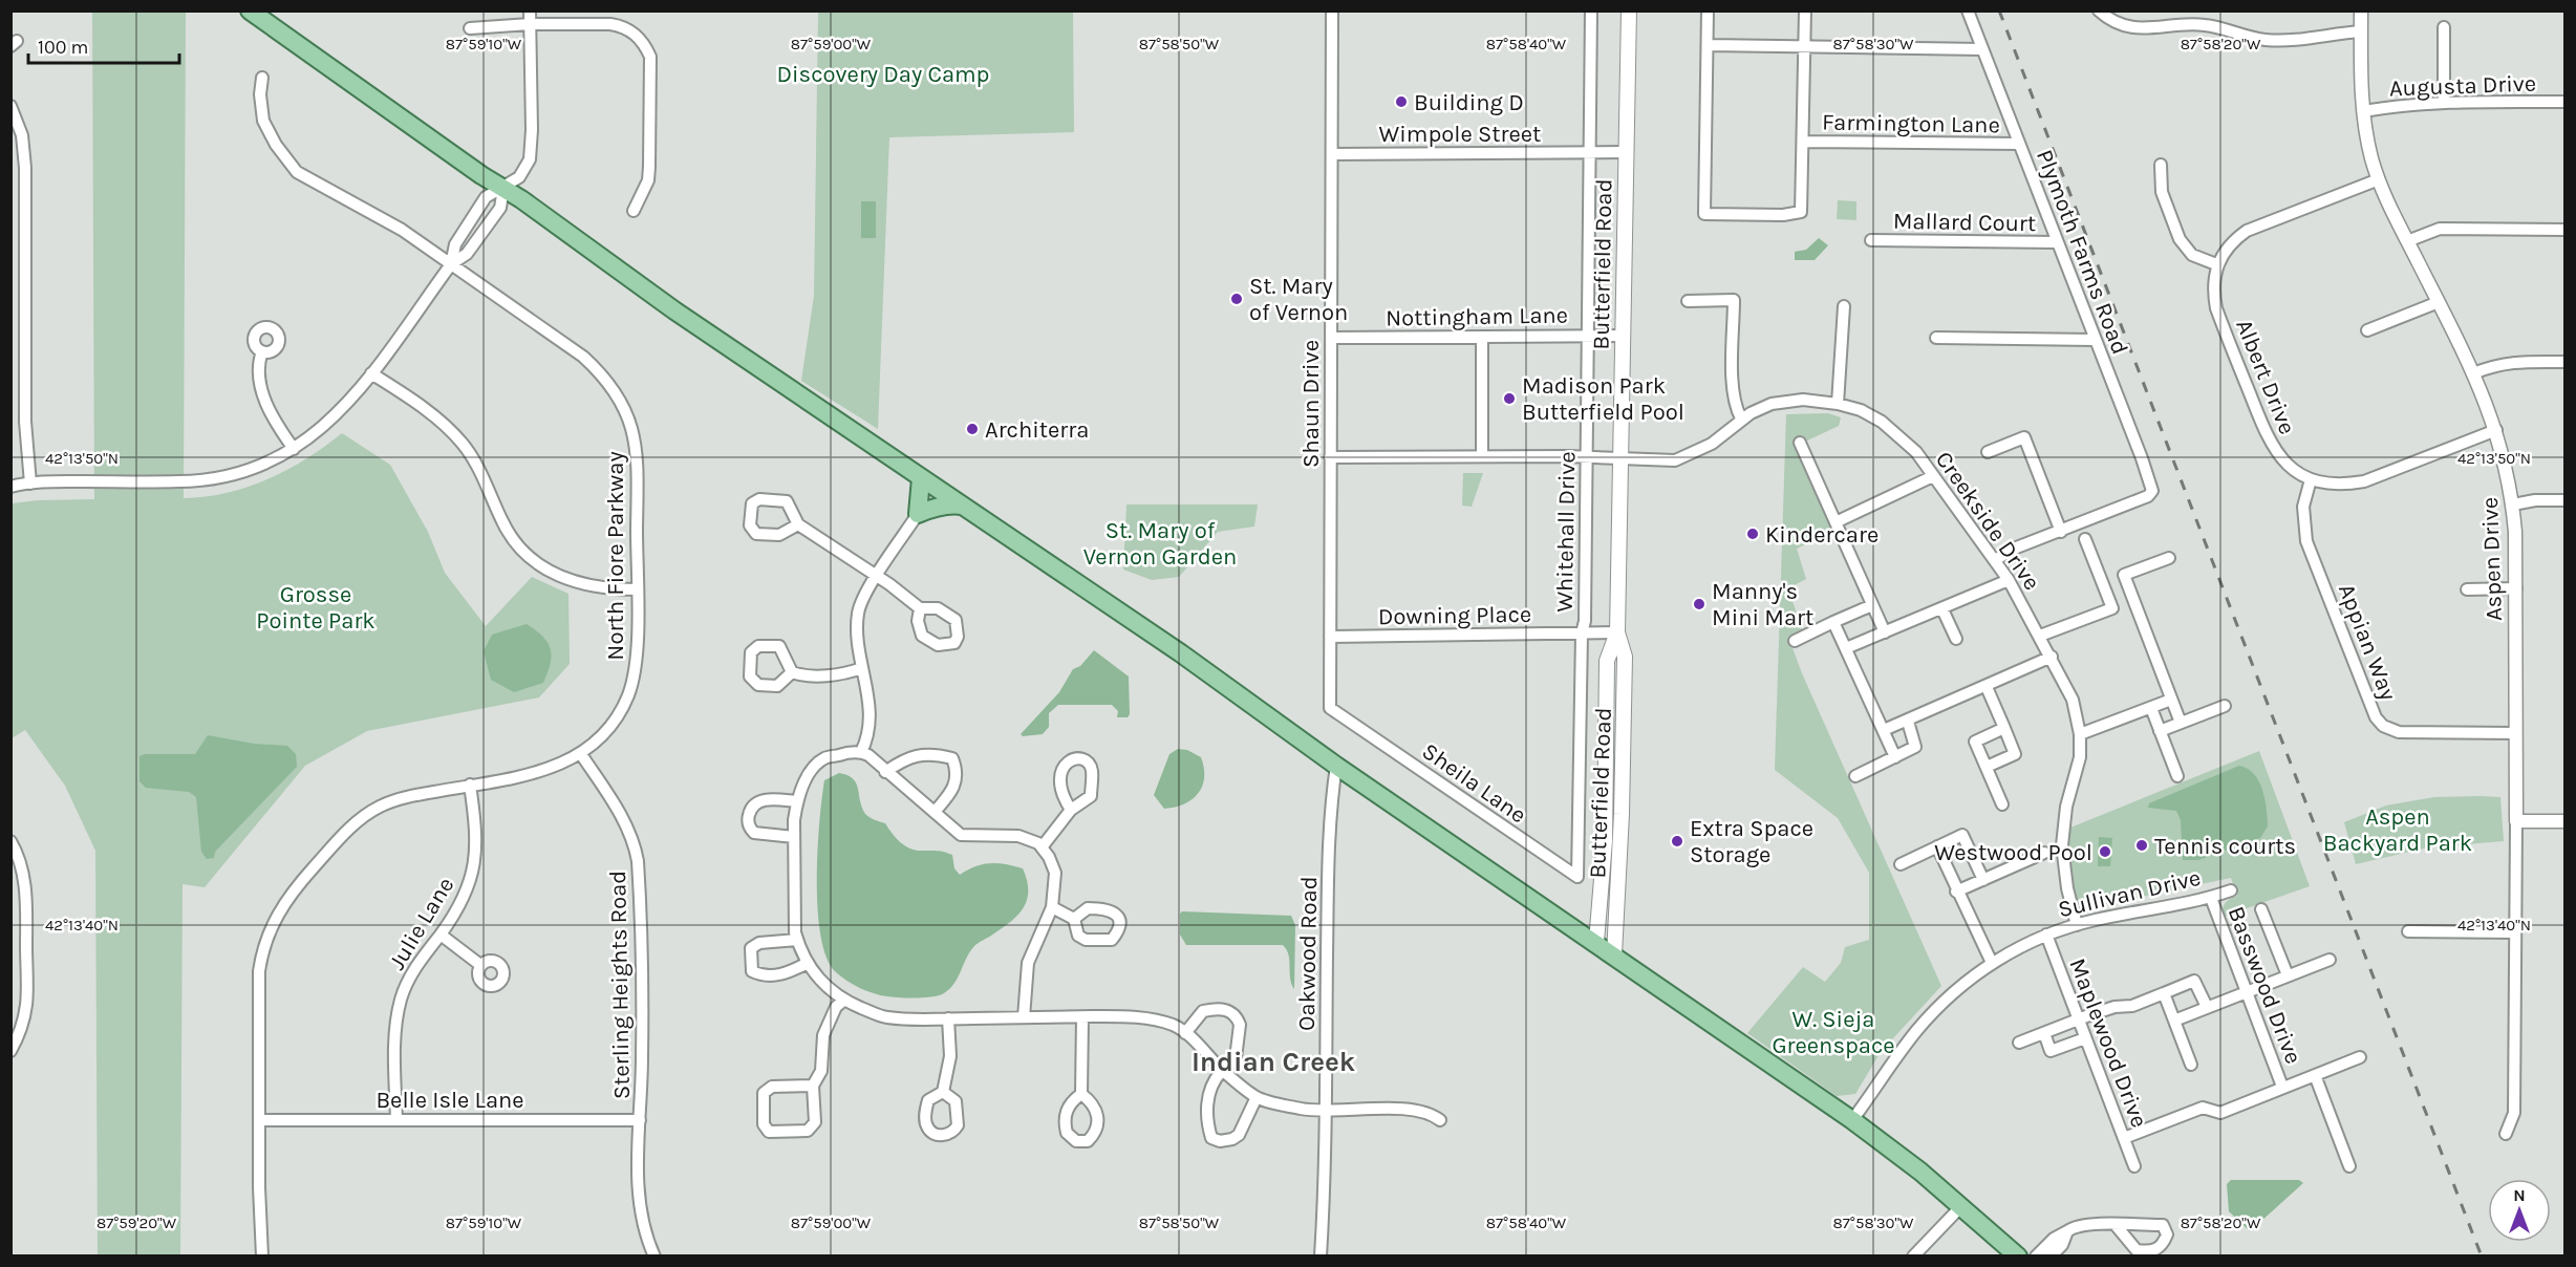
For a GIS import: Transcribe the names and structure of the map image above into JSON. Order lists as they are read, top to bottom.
{
  "streets": {
    "main road": ["Butterfield Road"],
    "street": [
      "Augusta Drive",
      "Farmington Lane",
      "Wimpole Street",
      "Mallard Court",
      "Plymoth Farms Road",
      "Nottingham Lane",
      "Albert Drive",
      "Shaun Drive",
      "Creekside Drive",
      "Whitehall Drive",
      "North Fiore Parkway",
      "Aspen Drive",
      "Downing Place",
      "Appian Way",
      "Sheila Lane",
      "Sullivan Drive",
      "Julie Lane",
      "Oakwood Road",
      "Sterling Heights Road",
      "Basswood Drive",
      "Maplewood Drive",
      "Belle Isle Lane"
    ]
  },
  "crossings": [
    ["Augusta Drive", "Aspen Drive"],
    ["Farmington Lane", "Plymoth Farms Road"],
    ["Wimpole Street", "Butterfield Road"],
    ["Wimpole Street", "Shaun Drive"],
    ["Wimpole Street", "Whitehall Drive"],
    ["Mallard Court", "Plymoth Farms Road"],
    ["Butterfield Road", "Nottingham Lane"],
    ["Butterfield Road", "Creekside Drive"],
    ["Butterfield Road", "Downing Place"],
    ["Nottingham Lane", "Shaun Drive"],
    ["Nottingham Lane", "Whitehall Drive"],
    ["Albert Drive", "Aspen Drive"],
    ["Albert Drive", "Appian Way"],
    ["Shaun Drive", "Creekside Drive"],
    ["Shaun Drive", "Downing Place"],
    ["Shaun Drive", "Sheila Lane"],
    ["Creekside Drive", "Whitehall Drive"],
    ["Creekside Drive", "Sullivan Drive"],
    ["Whitehall Drive", "Downing Place"],
    ["Whitehall Drive", "Sheila Lane"],
    ["North Fiore Parkway", "Julie Lane"],
    ["North Fiore Parkway", "Sterling Heights Road"],
    ["North Fiore Parkway", "Belle Isle Lane"],
    ["Aspen Drive", "Appian Way"],
    ["Sullivan Drive", "Basswood Drive"],
    ["Sullivan Drive", "Maplewood Drive"],
    ["Julie Lane", "Belle Isle Lane"],
    ["Sterling Heights Road", "Belle Isle Lane"]
  ],
  "districts": ["Indian Creek"],
  "parks": [
    "Discovery Day Camp",
    "St. Mary of Vernon Garden",
    "Grosse Pointe Park",
    "Aspen Backyard Park",
    "W. Sieja Greenspace"
  ],
  "places": [
    "Building D",
    "St. Mary of Vernon",
    "Madison Park Butterfield Pool",
    "Architerra",
    "Kindercare",
    "Manny's Mini Mart",
    "Extra Space Storage",
    "Tennis courts",
    "Westwood Pool"
  ],
  "scale_bar": "100 m",
  "north": "top",
  "coordinates": [
    "87°59'10\"W",
    "87°59'00\"W",
    "87°58'50\"W",
    "87°58'40\"W",
    "87°58'30\"W",
    "87°58'20\"W",
    "42°13'50\"N",
    "42°13'40\"N",
    "87°59'20\"W"
  ]
}
